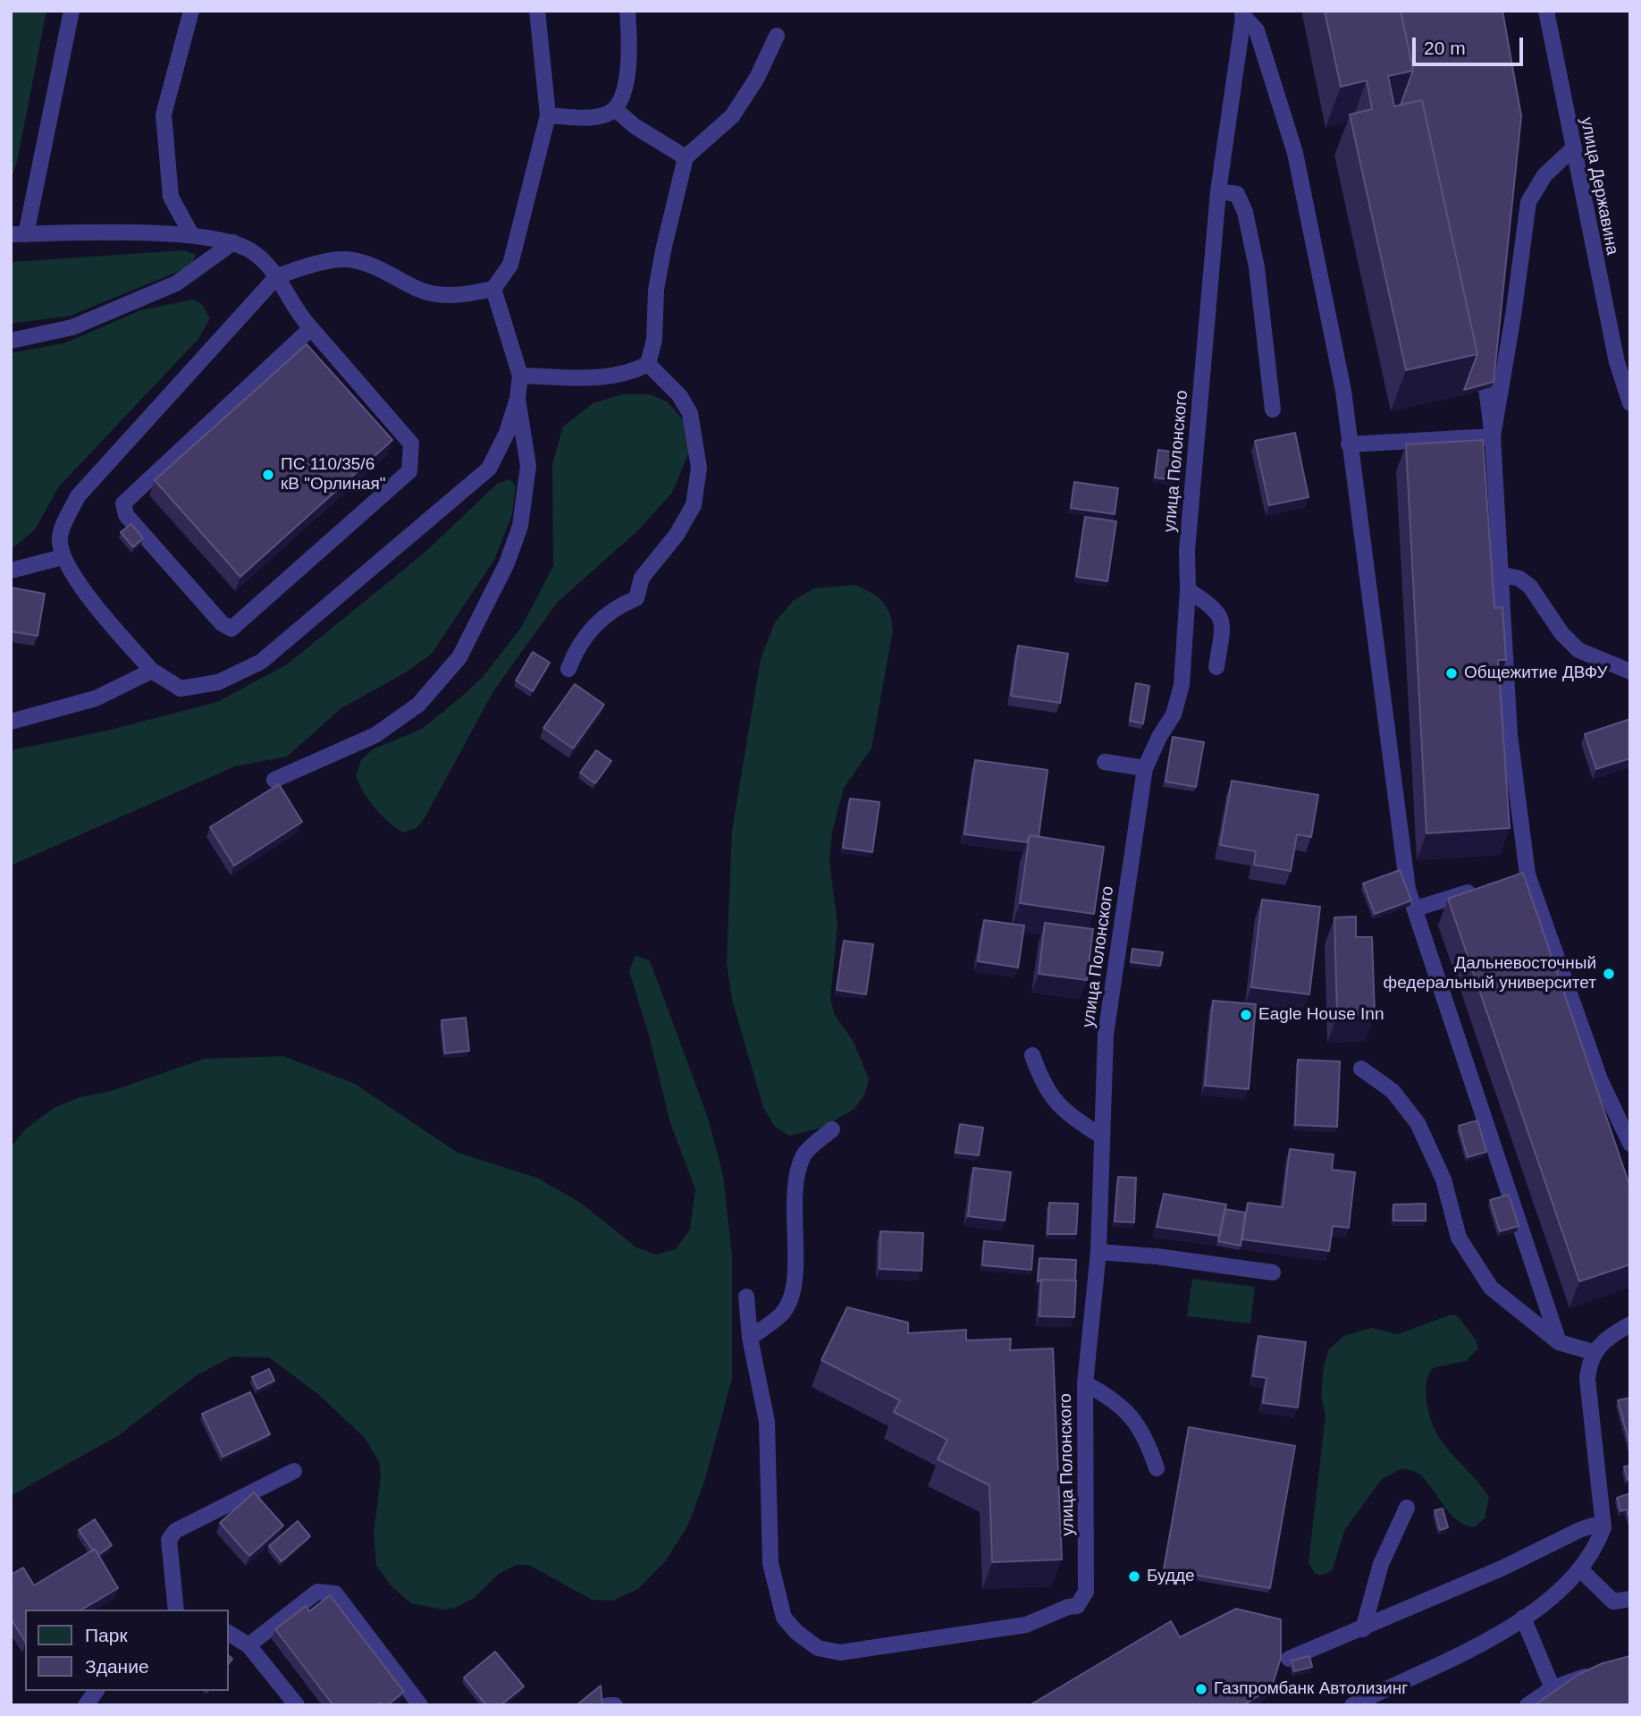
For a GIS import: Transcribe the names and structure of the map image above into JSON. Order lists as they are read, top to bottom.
{
  "streets": {
    "lane": ["улица Державина", "улица Полонского"]
  },
  "places": [
    "ПС 110/35/6 кВ \"Орлиная\"",
    "Общежитие ДВФУ",
    "Дальневосточный федеральный университет",
    "Eagle House Inn",
    "Будде",
    "Газпромбанк Автолизинг"
  ],
  "legend": ["Парк", "Здание"],
  "scale_bar": "20 m"
}
